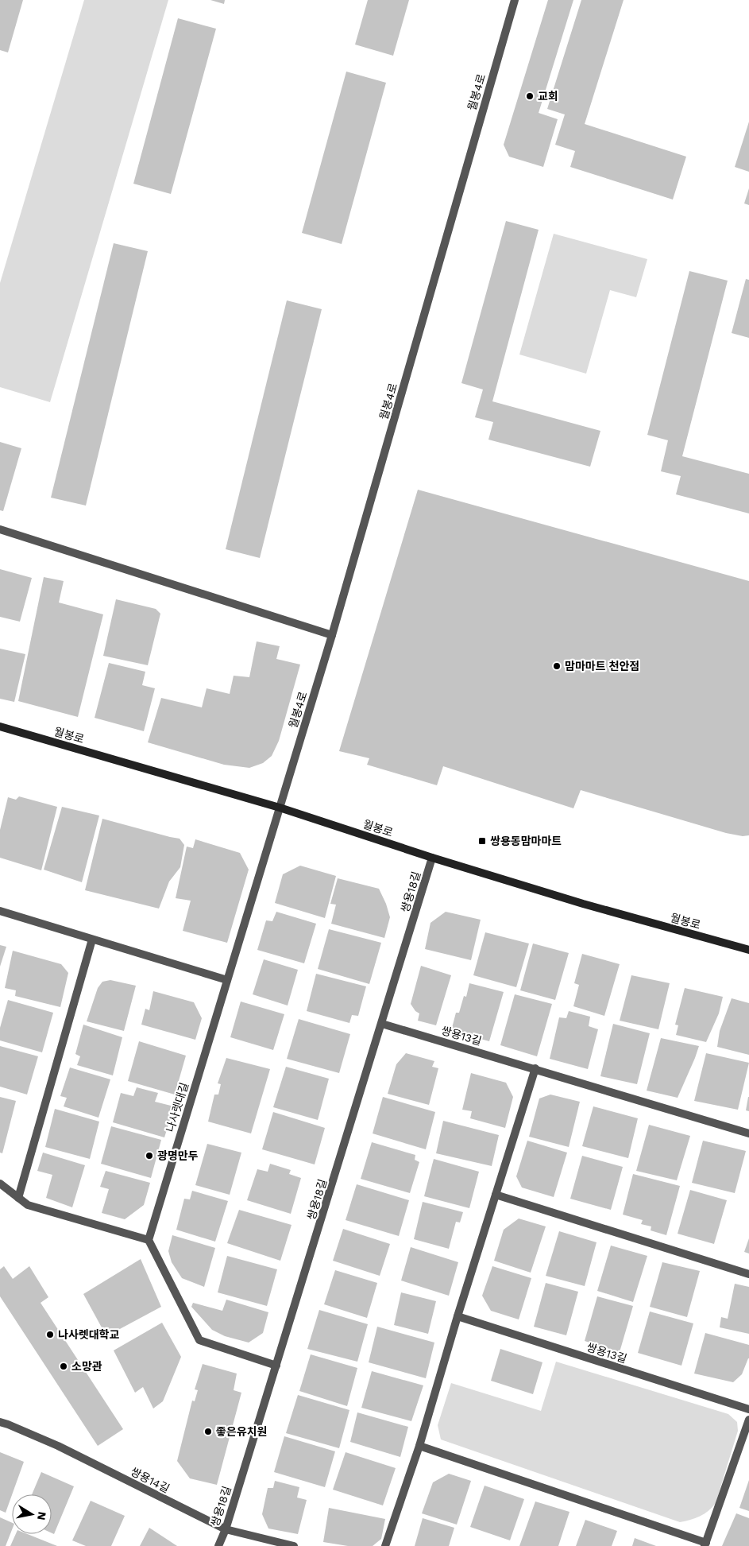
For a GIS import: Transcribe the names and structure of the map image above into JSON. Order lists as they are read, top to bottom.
{
  "streets": {
    "street": [
      "월봉4로",
      "월봉로",
      "쌍용18길",
      "쌍용13길",
      "나사렛대길",
      "쌍용14길"
    ]
  },
  "crossings": [
    ["월봉4로", "월봉로"],
    ["월봉4로", "나사렛대길"],
    ["월봉로", "쌍용18길"],
    ["월봉로", "나사렛대길"],
    ["쌍용18길", "쌍용13길"],
    ["쌍용18길", "쌍용14길"]
  ],
  "places": {
    "other": [
      "교회",
      "맘마마트 천안점",
      "광명만두",
      "나사렛대학교",
      "소망관",
      "좋은유치원"
    ],
    "transit": ["쌍용동맘마마트"]
  },
  "north": "right"
}
